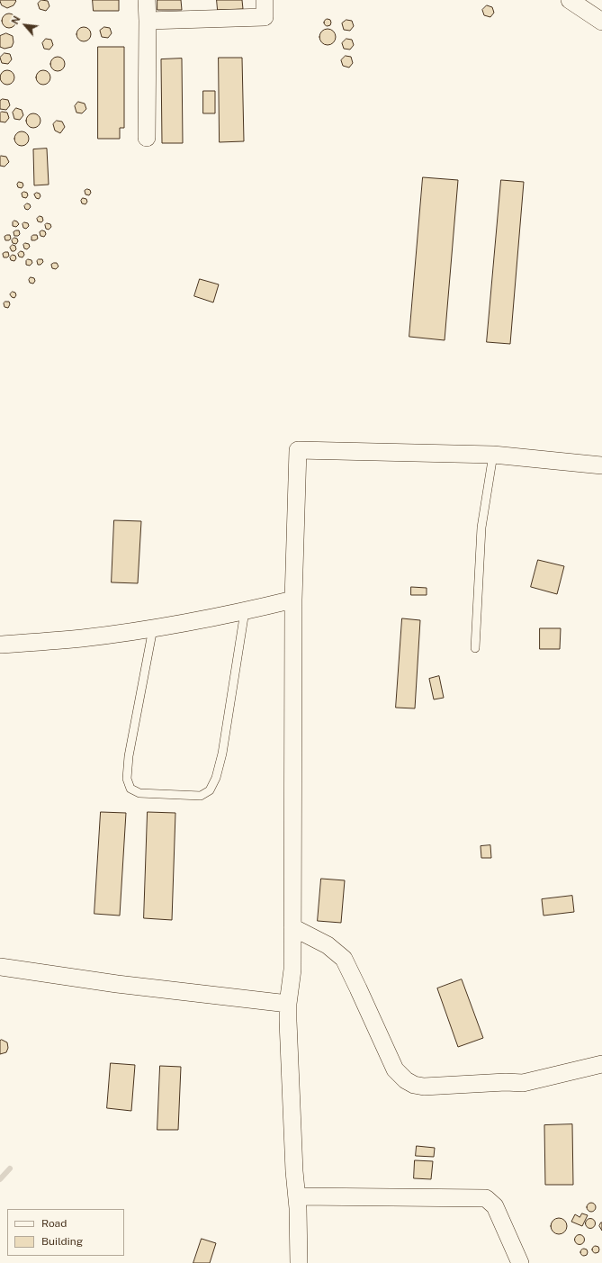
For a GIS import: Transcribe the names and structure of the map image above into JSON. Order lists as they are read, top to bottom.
{
  "legend": ["Road", "Building"],
  "north": "top left"
}
